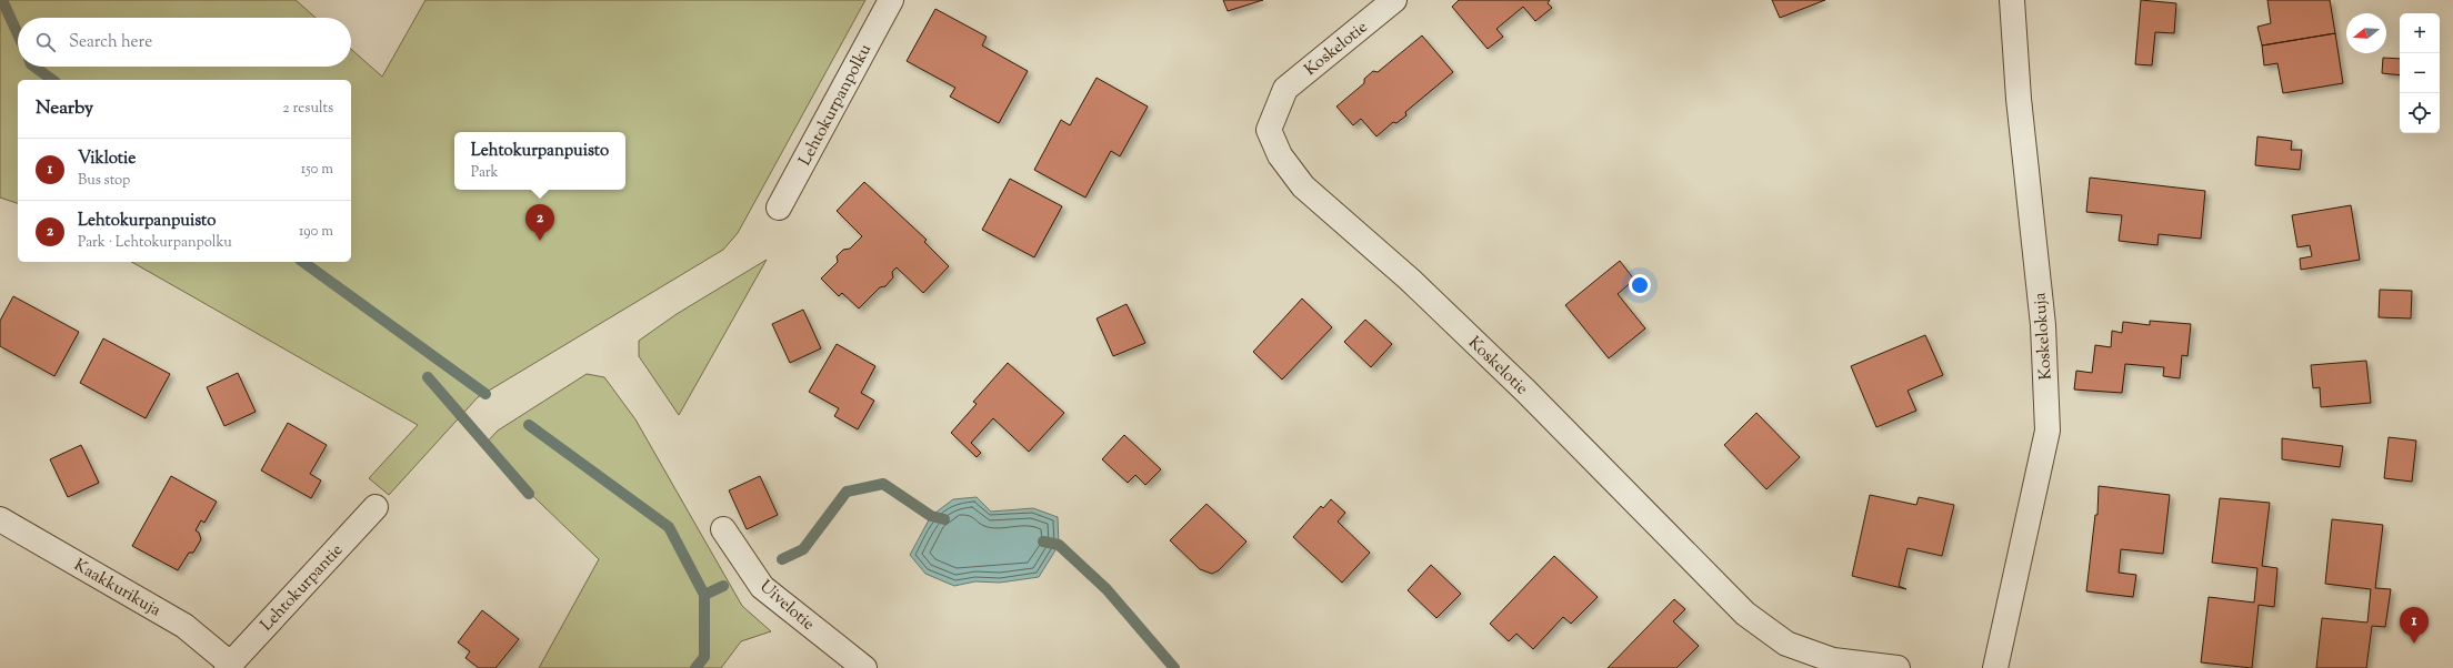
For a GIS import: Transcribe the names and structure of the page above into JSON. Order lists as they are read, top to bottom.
{
  "streets": {
    "street": [
      "Koskelotie",
      "Lehtokurpanpolku",
      "Koskelokuja",
      "Kaakkurikuja",
      "Lehtokurpantie",
      "Uivelotie"
    ]
  },
  "crossings": [
    ["Kaakkurikuja", "Lehtokurpantie"]
  ],
  "north": "left",
  "page": {
    "map_buttons": ["+", "−"],
    "search": "Search here",
    "heading": ["Nearby", "2 results"],
    "popup": ["Lehtokurpanpuisto", "Park"],
    "list": [
      {
        "mark": "1",
        "name": "Viklotie",
        "note": "Bus stop",
        "value": "150 m"
      },
      {
        "mark": "2",
        "name": "Lehtokurpanpuisto",
        "note": "Park · Lehtokurpanpolku",
        "value": "190 m"
      }
    ],
    "pins": ["2", "1"]
  }
}
